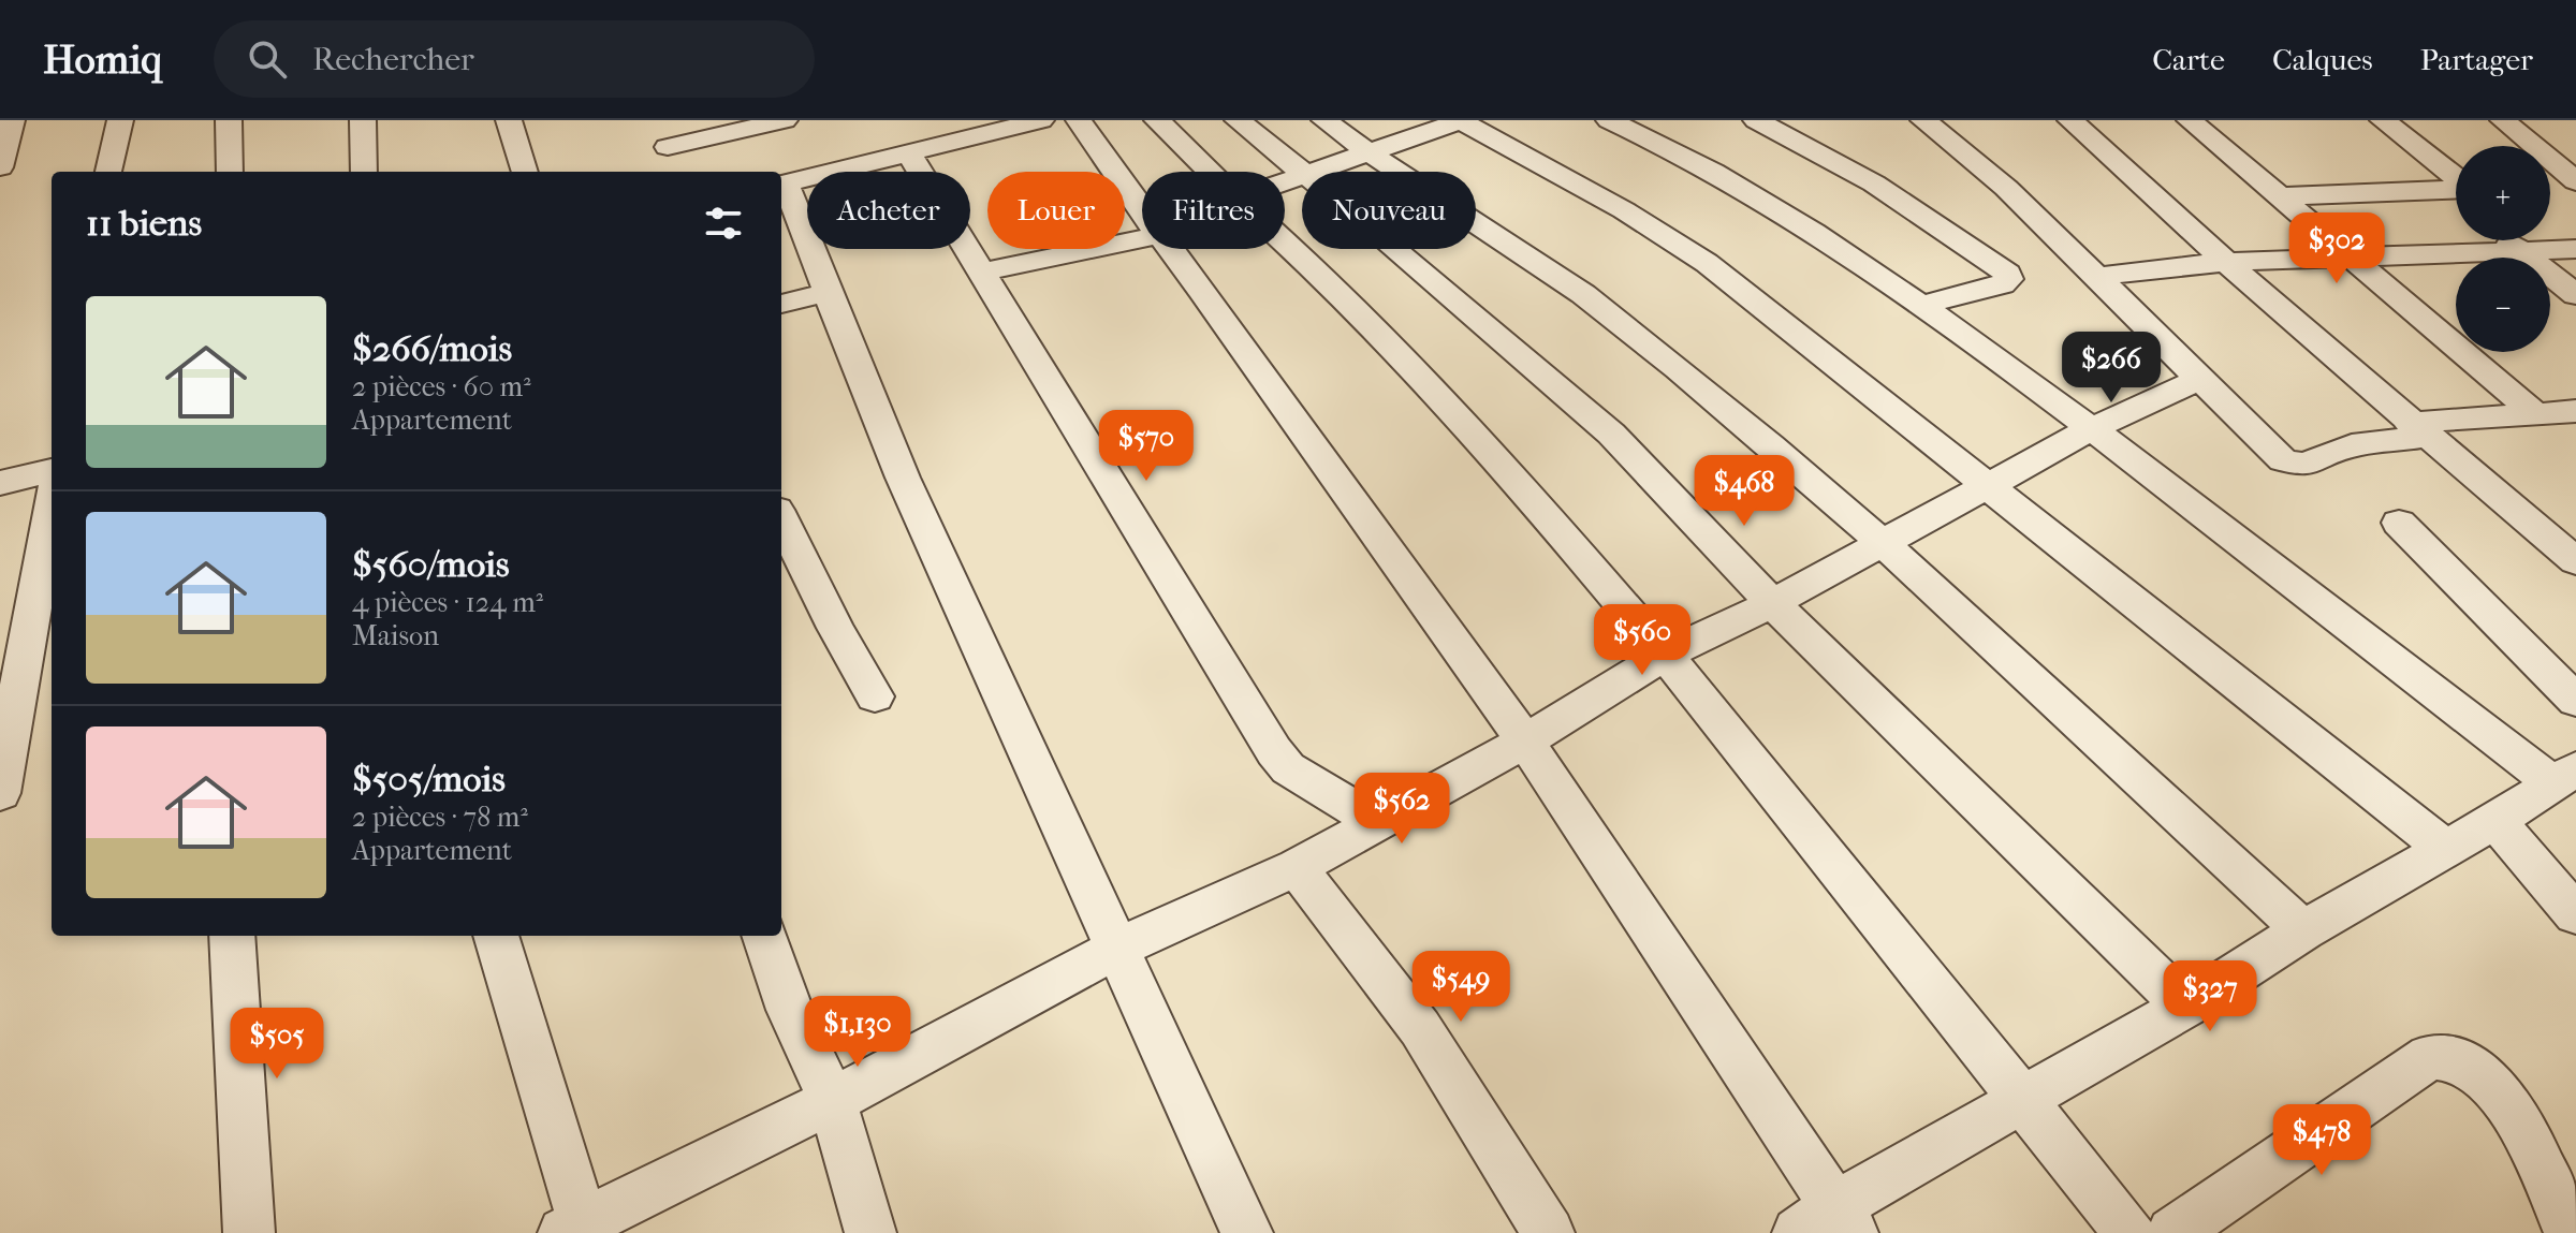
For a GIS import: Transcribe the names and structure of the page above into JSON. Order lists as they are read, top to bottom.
{
  "page": {
    "header": "Homiq",
    "search": "Rechercher",
    "nav": ["Carte", "Calques", "Partager"],
    "map_buttons": ["+", "−"],
    "chip": [
      "Acheter",
      "Louer",
      "Filtres",
      "Nouveau"
    ],
    "heading": "11 biens",
    "price": [
      "$302",
      "$266",
      "$570",
      "$468",
      "$560",
      "$562",
      "$549",
      "$327",
      "$1,130",
      "$505",
      "$478"
    ],
    "list": [
      {
        "name": "$266/mois",
        "note": "2 pièces · 60 m² · Appartement"
      },
      {
        "name": "$560/mois",
        "note": "4 pièces · 124 m² · Maison"
      },
      {
        "name": "$505/mois",
        "note": "2 pièces · 78 m² · Appartement"
      }
    ]
  }
}
